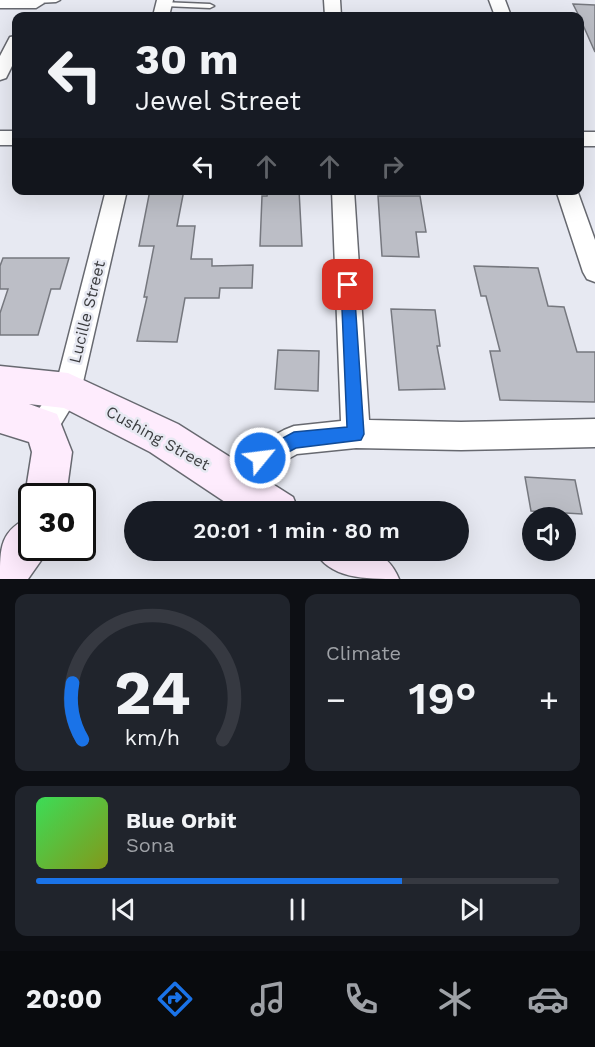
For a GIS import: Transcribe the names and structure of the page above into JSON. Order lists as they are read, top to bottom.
{
  "streets": {
    "main road": ["Cushing Street"],
    "street": ["Lucille Street"]
  },
  "crossings": [
    ["Lucille Street", "Cushing Street"]
  ],
  "page": {
    "turn": ["30 m", "Jewel Street"],
    "limit": "30",
    "trip": "20:01 · 1 min · 80 m",
    "tile": "Climate",
    "heat": ["−", "19°", "+"],
    "song": ["Blue Orbit", "Sona"],
    "tabs": "20:00",
    "gauge": ["24", "km/h"]
  }
}
